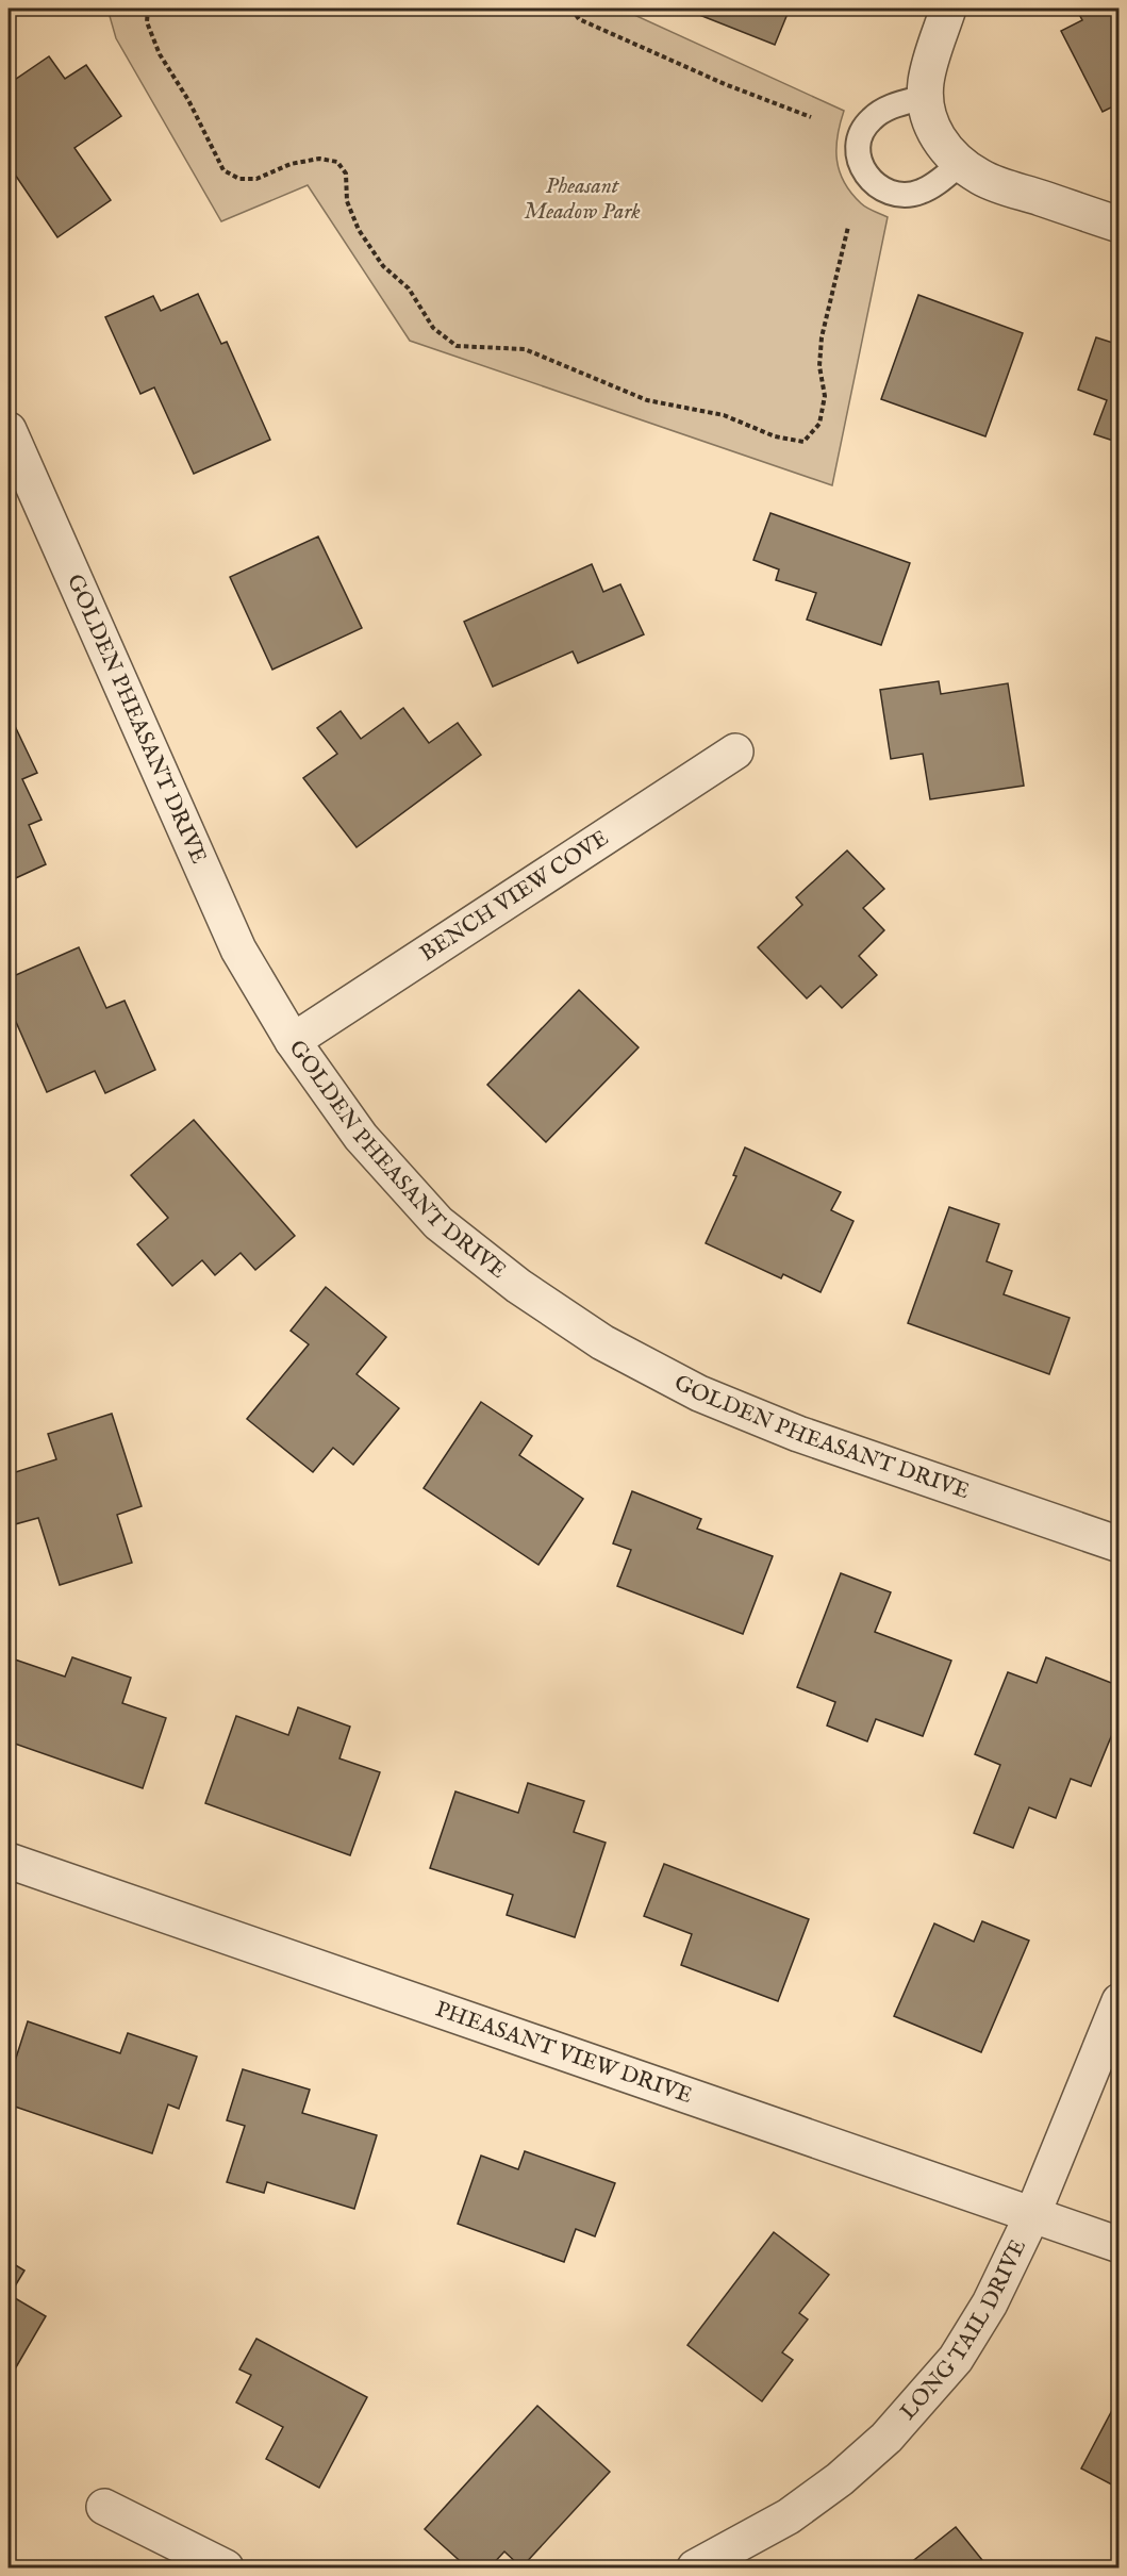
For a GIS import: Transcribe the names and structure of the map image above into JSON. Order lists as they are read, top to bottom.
{
  "streets": {
    "street": [
      "GOLDEN PHEASANT DRIVE",
      "BENCH VIEW COVE",
      "PHEASANT VIEW DRIVE",
      "LONG TAIL DRIVE"
    ]
  },
  "crossings": [
    ["GOLDEN PHEASANT DRIVE", "BENCH VIEW COVE"],
    ["PHEASANT VIEW DRIVE", "LONG TAIL DRIVE"]
  ],
  "parks": ["Pheasant Meadow Park"]
}
